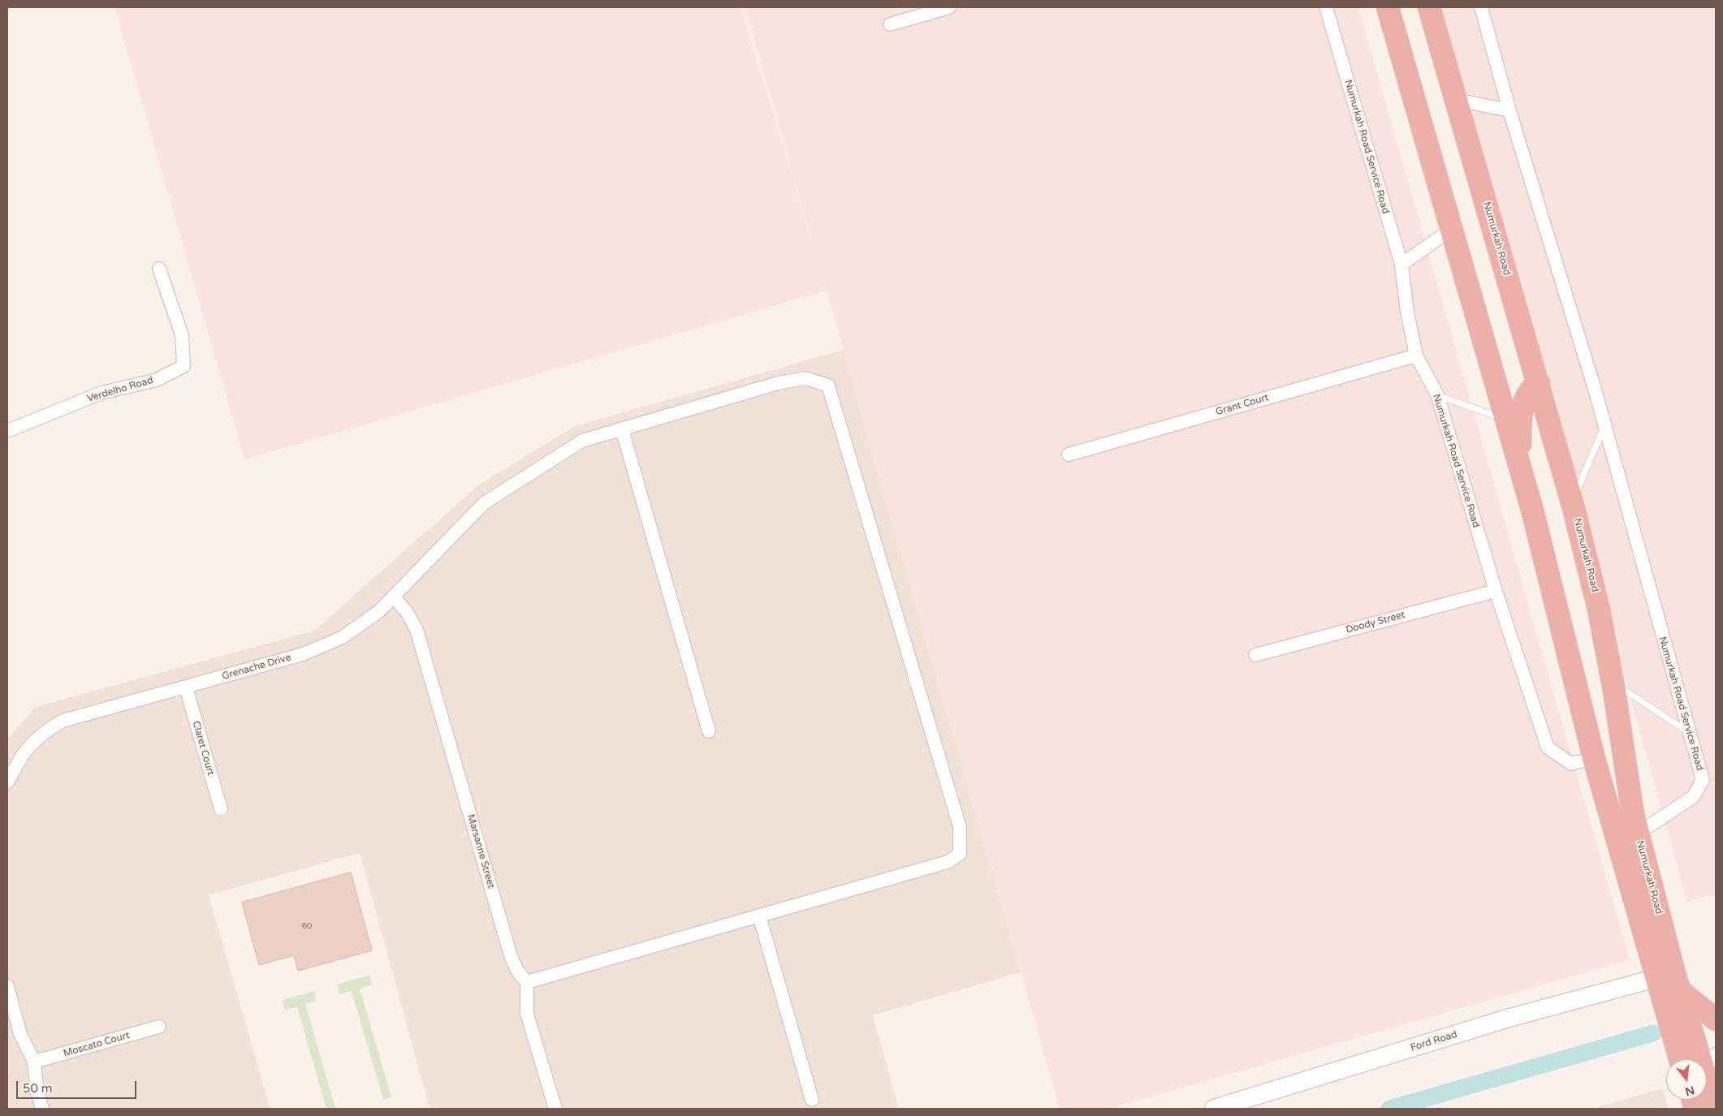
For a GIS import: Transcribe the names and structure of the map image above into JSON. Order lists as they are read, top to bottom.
{
  "streets": {
    "highway": ["Numurkah Road"],
    "street": [
      "Numurkah Road Service Road",
      "Verdelho Road",
      "Grant Court",
      "Doody Street",
      "Grenache Drive",
      "Claret Court",
      "Marsanne Street",
      "Ford Road",
      "Moscato Court"
    ]
  },
  "crossings": [
    ["Numurkah Road Service Road", "Numurkah Road"],
    ["Numurkah Road Service Road", "Grant Court"],
    ["Numurkah Road Service Road", "Doody Street"],
    ["Numurkah Road", "Ford Road"],
    ["Grenache Drive", "Claret Court"],
    ["Grenache Drive", "Marsanne Street"]
  ],
  "house_numbers": ["60"],
  "scale_bar": "50 m",
  "north": "bottom"
}
